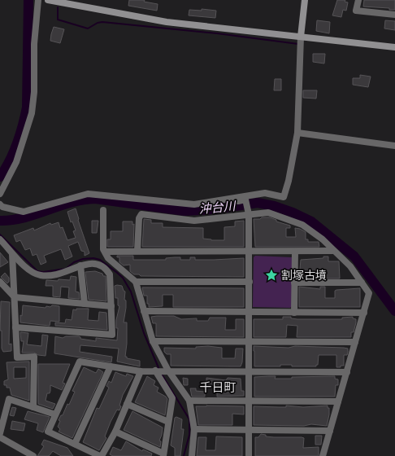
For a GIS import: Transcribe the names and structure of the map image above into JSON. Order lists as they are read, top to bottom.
{
  "districts": ["千日町"],
  "water": ["沖台川"],
  "places": {
    "place": ["割塚古墳"]
  }
}
